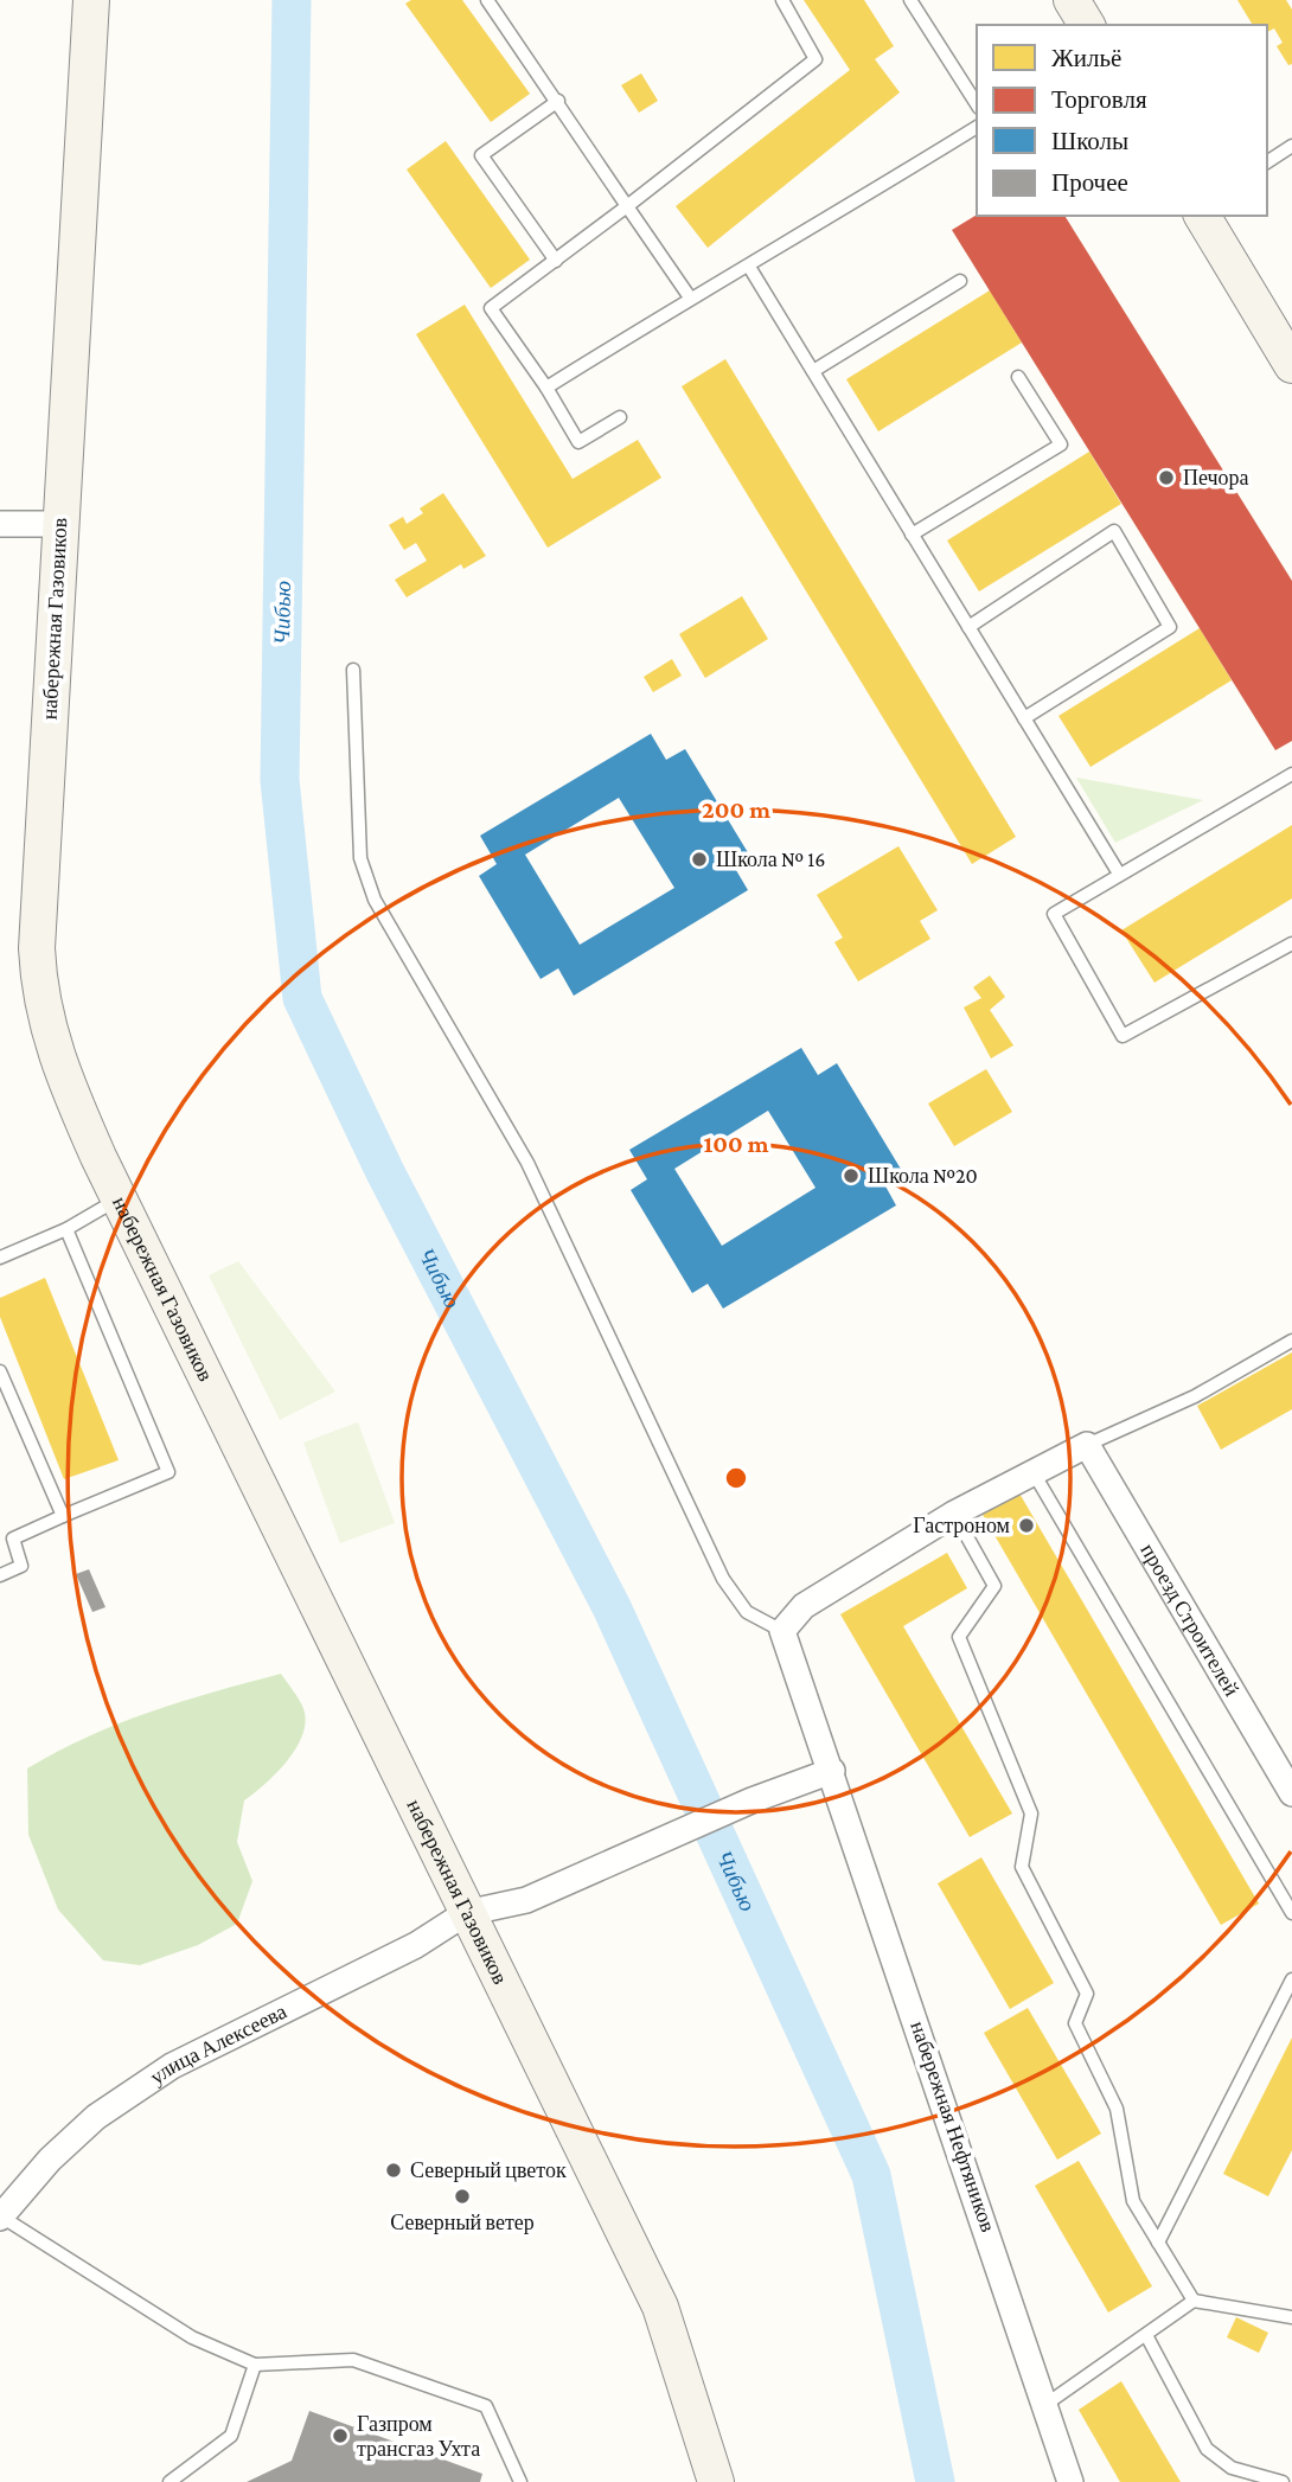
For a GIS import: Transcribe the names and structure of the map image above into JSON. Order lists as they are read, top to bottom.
{
  "streets": {
    "main road": ["набережная Газовиков"],
    "street": ["проезд Строителей", "улица Алексеева", "набережная Нефтяников"]
  },
  "crossings": [
    ["набережная Газовиков", "улица Алексеева"]
  ],
  "water": ["Чибью"],
  "places": [
    "Печора",
    "Школа № 16",
    "Школа №20",
    "Гастроном",
    "Северный цветок",
    "Северный ветер",
    "Газпром трансгаз Ухта"
  ],
  "legend": [
    "Жильё",
    "Торговля",
    "Школы",
    "Прочее"
  ],
  "rings": ["200 m", "100 m"]
}
